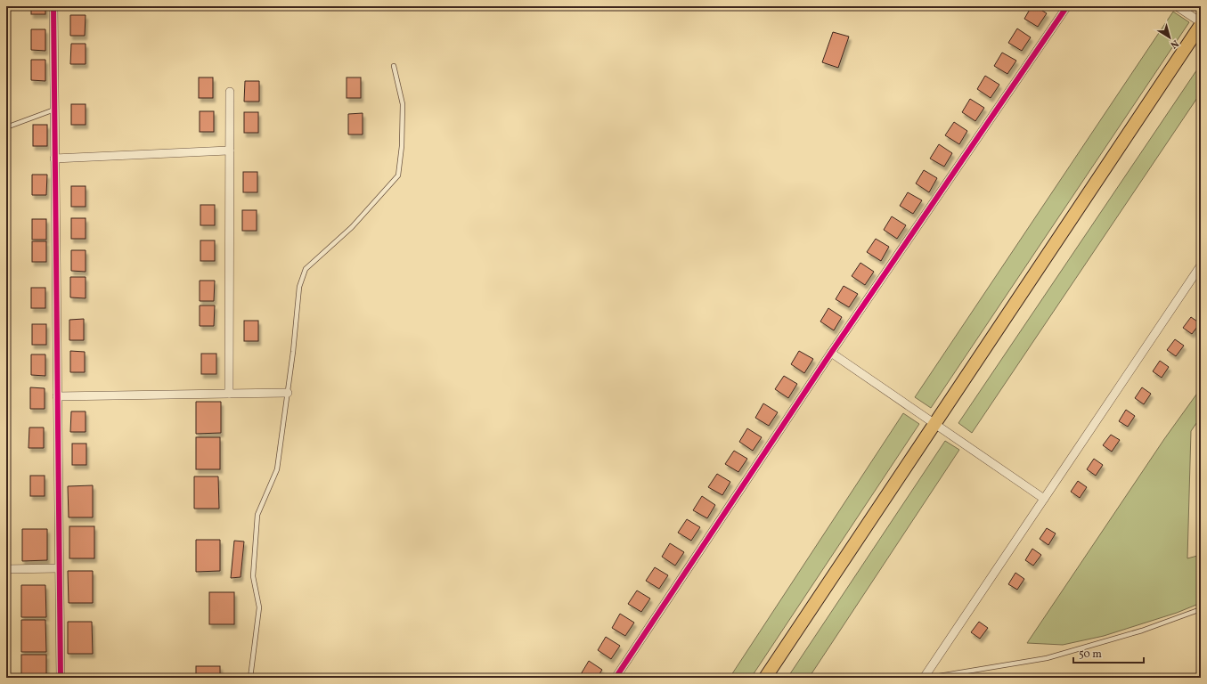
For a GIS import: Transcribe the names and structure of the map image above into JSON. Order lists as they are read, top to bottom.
{
  "scale_bar": "50 m",
  "north": "bottom right"
}
